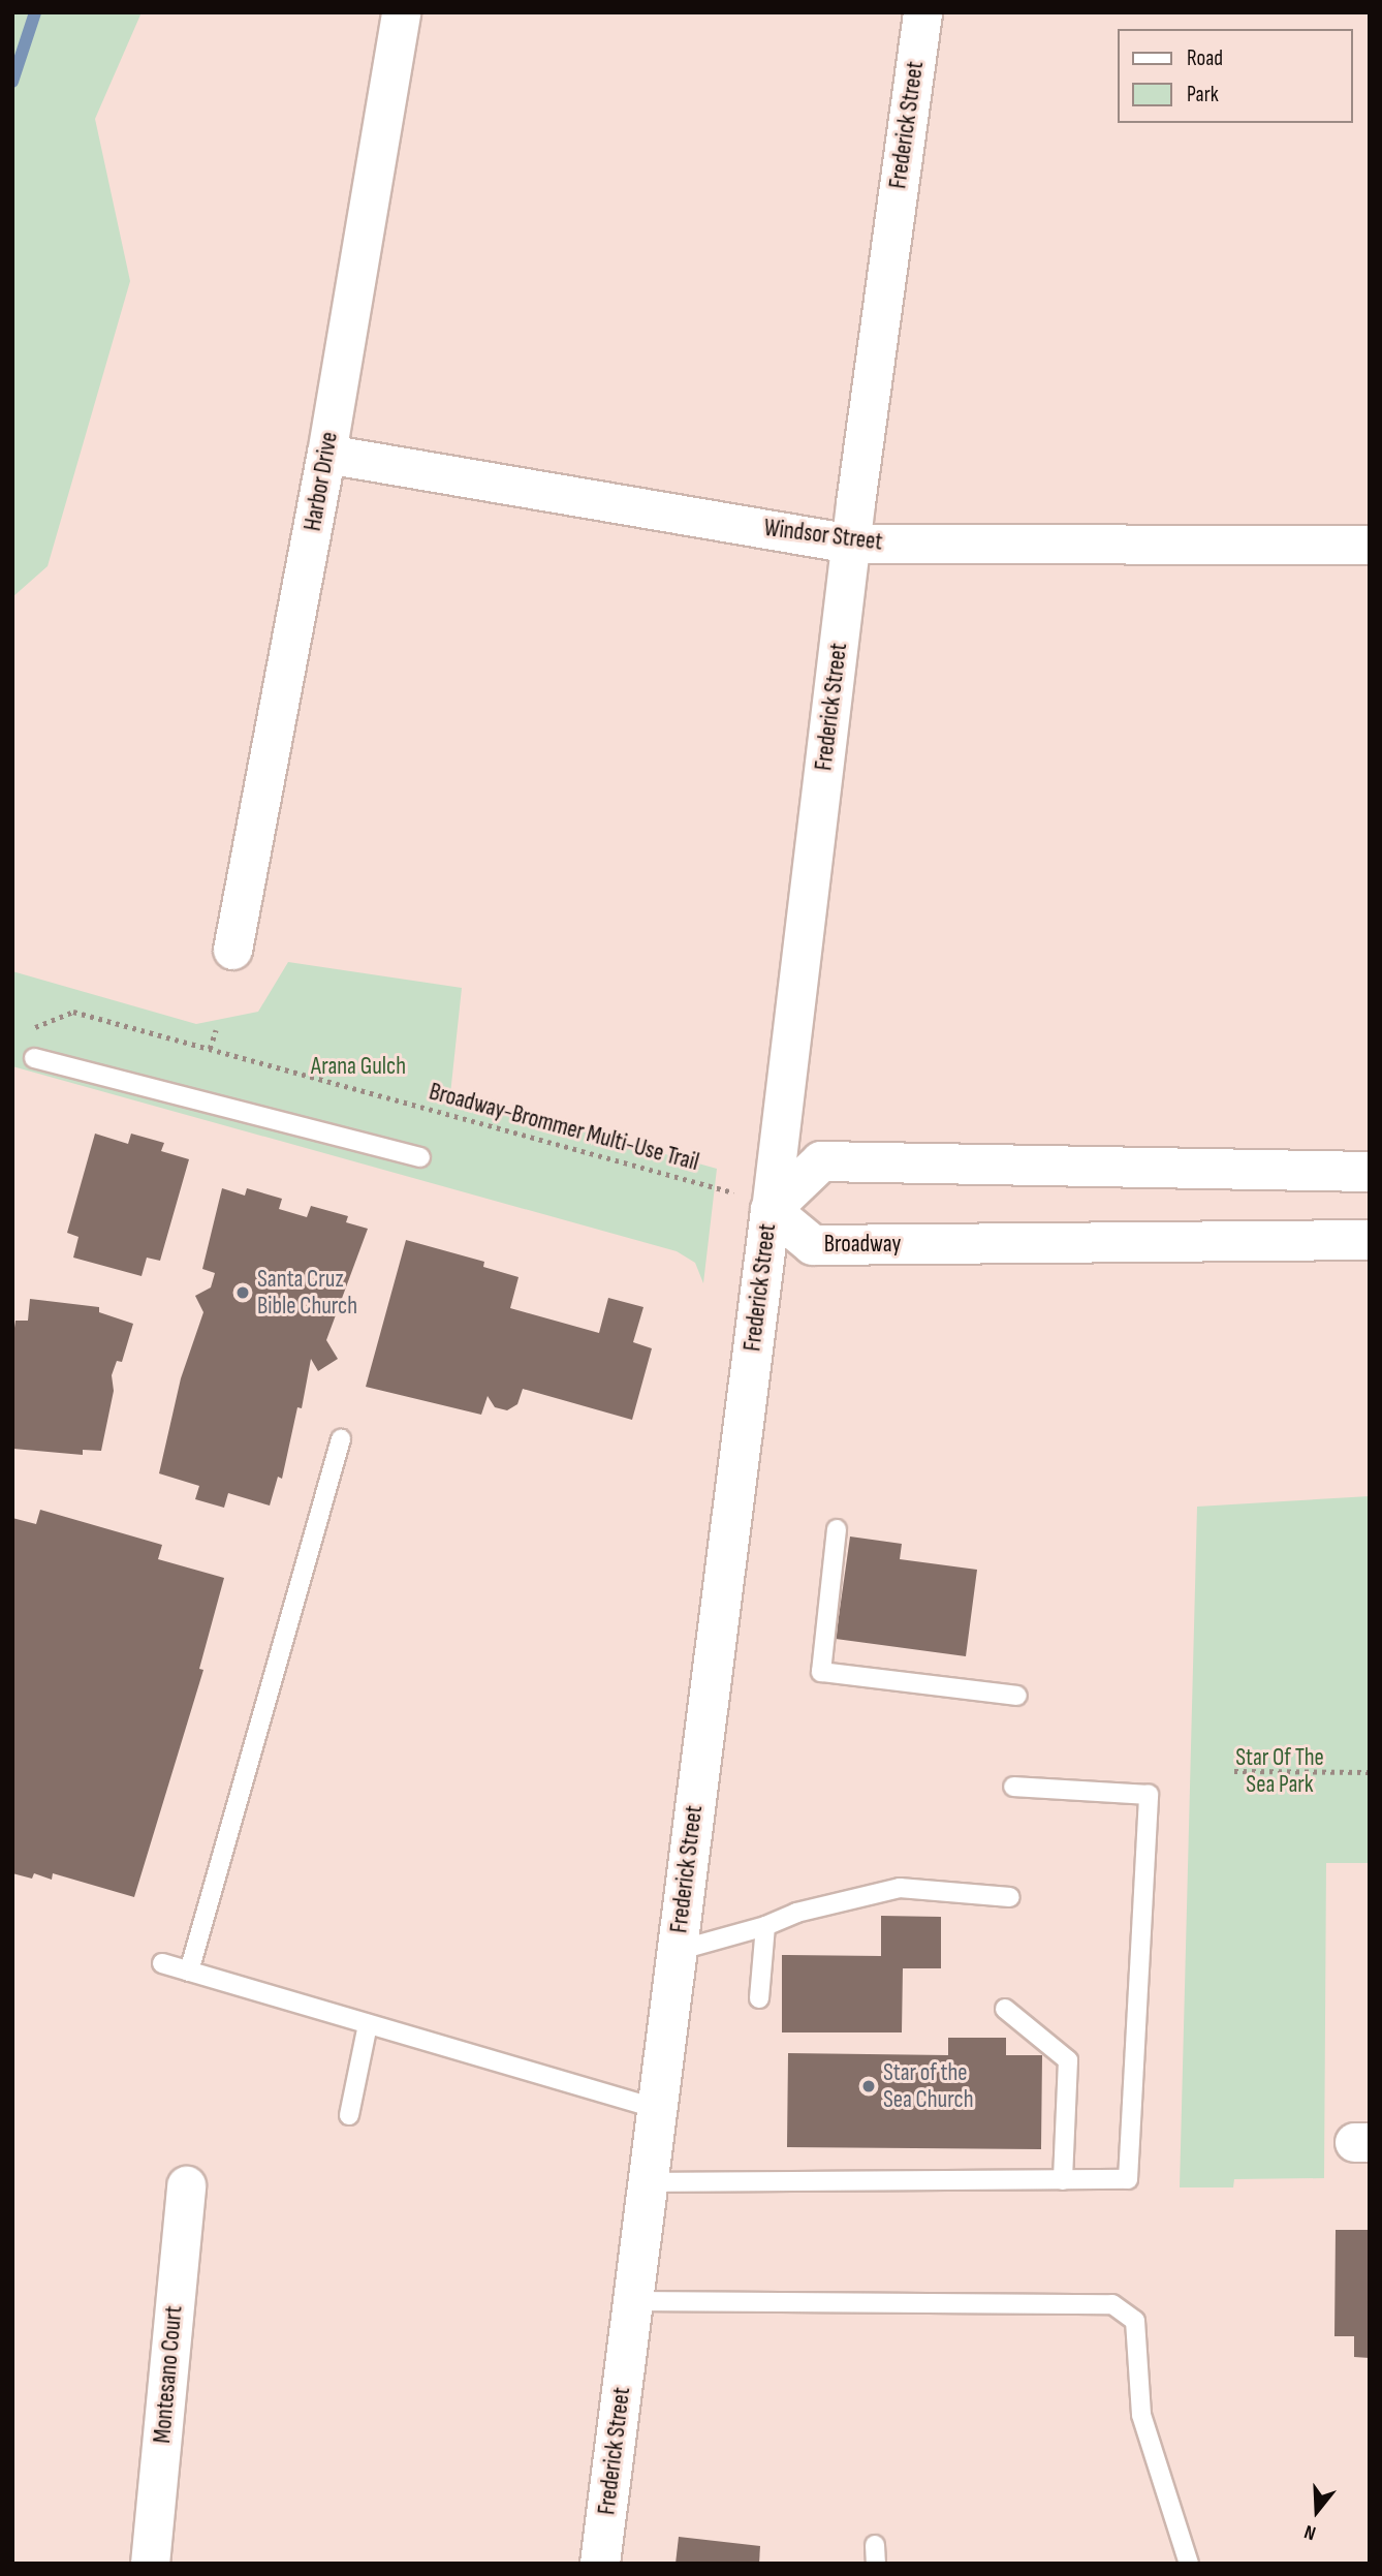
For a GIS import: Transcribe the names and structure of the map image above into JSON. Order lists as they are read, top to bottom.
{
  "streets": {
    "main road": ["Frederick Street", "Broadway"],
    "street": ["Harbor Drive", "Windsor Street", "Montesano Court"],
    "path": ["Broadway-Brommer Multi-Use Trail"]
  },
  "crossings": [
    ["Frederick Street", "Windsor Street"],
    ["Frederick Street", "Broadway-Brommer Multi-Use Trail"],
    ["Frederick Street", "Broadway"],
    ["Harbor Drive", "Windsor Street"],
    ["Broadway-Brommer Multi-Use Trail", "Broadway"]
  ],
  "parks": ["Arana Gulch", "Star Of The Sea Park"],
  "places": ["Santa Cruz Bible Church", "Star of the Sea Church"],
  "legend": ["Road", "Park"],
  "north": "bottom"
}
